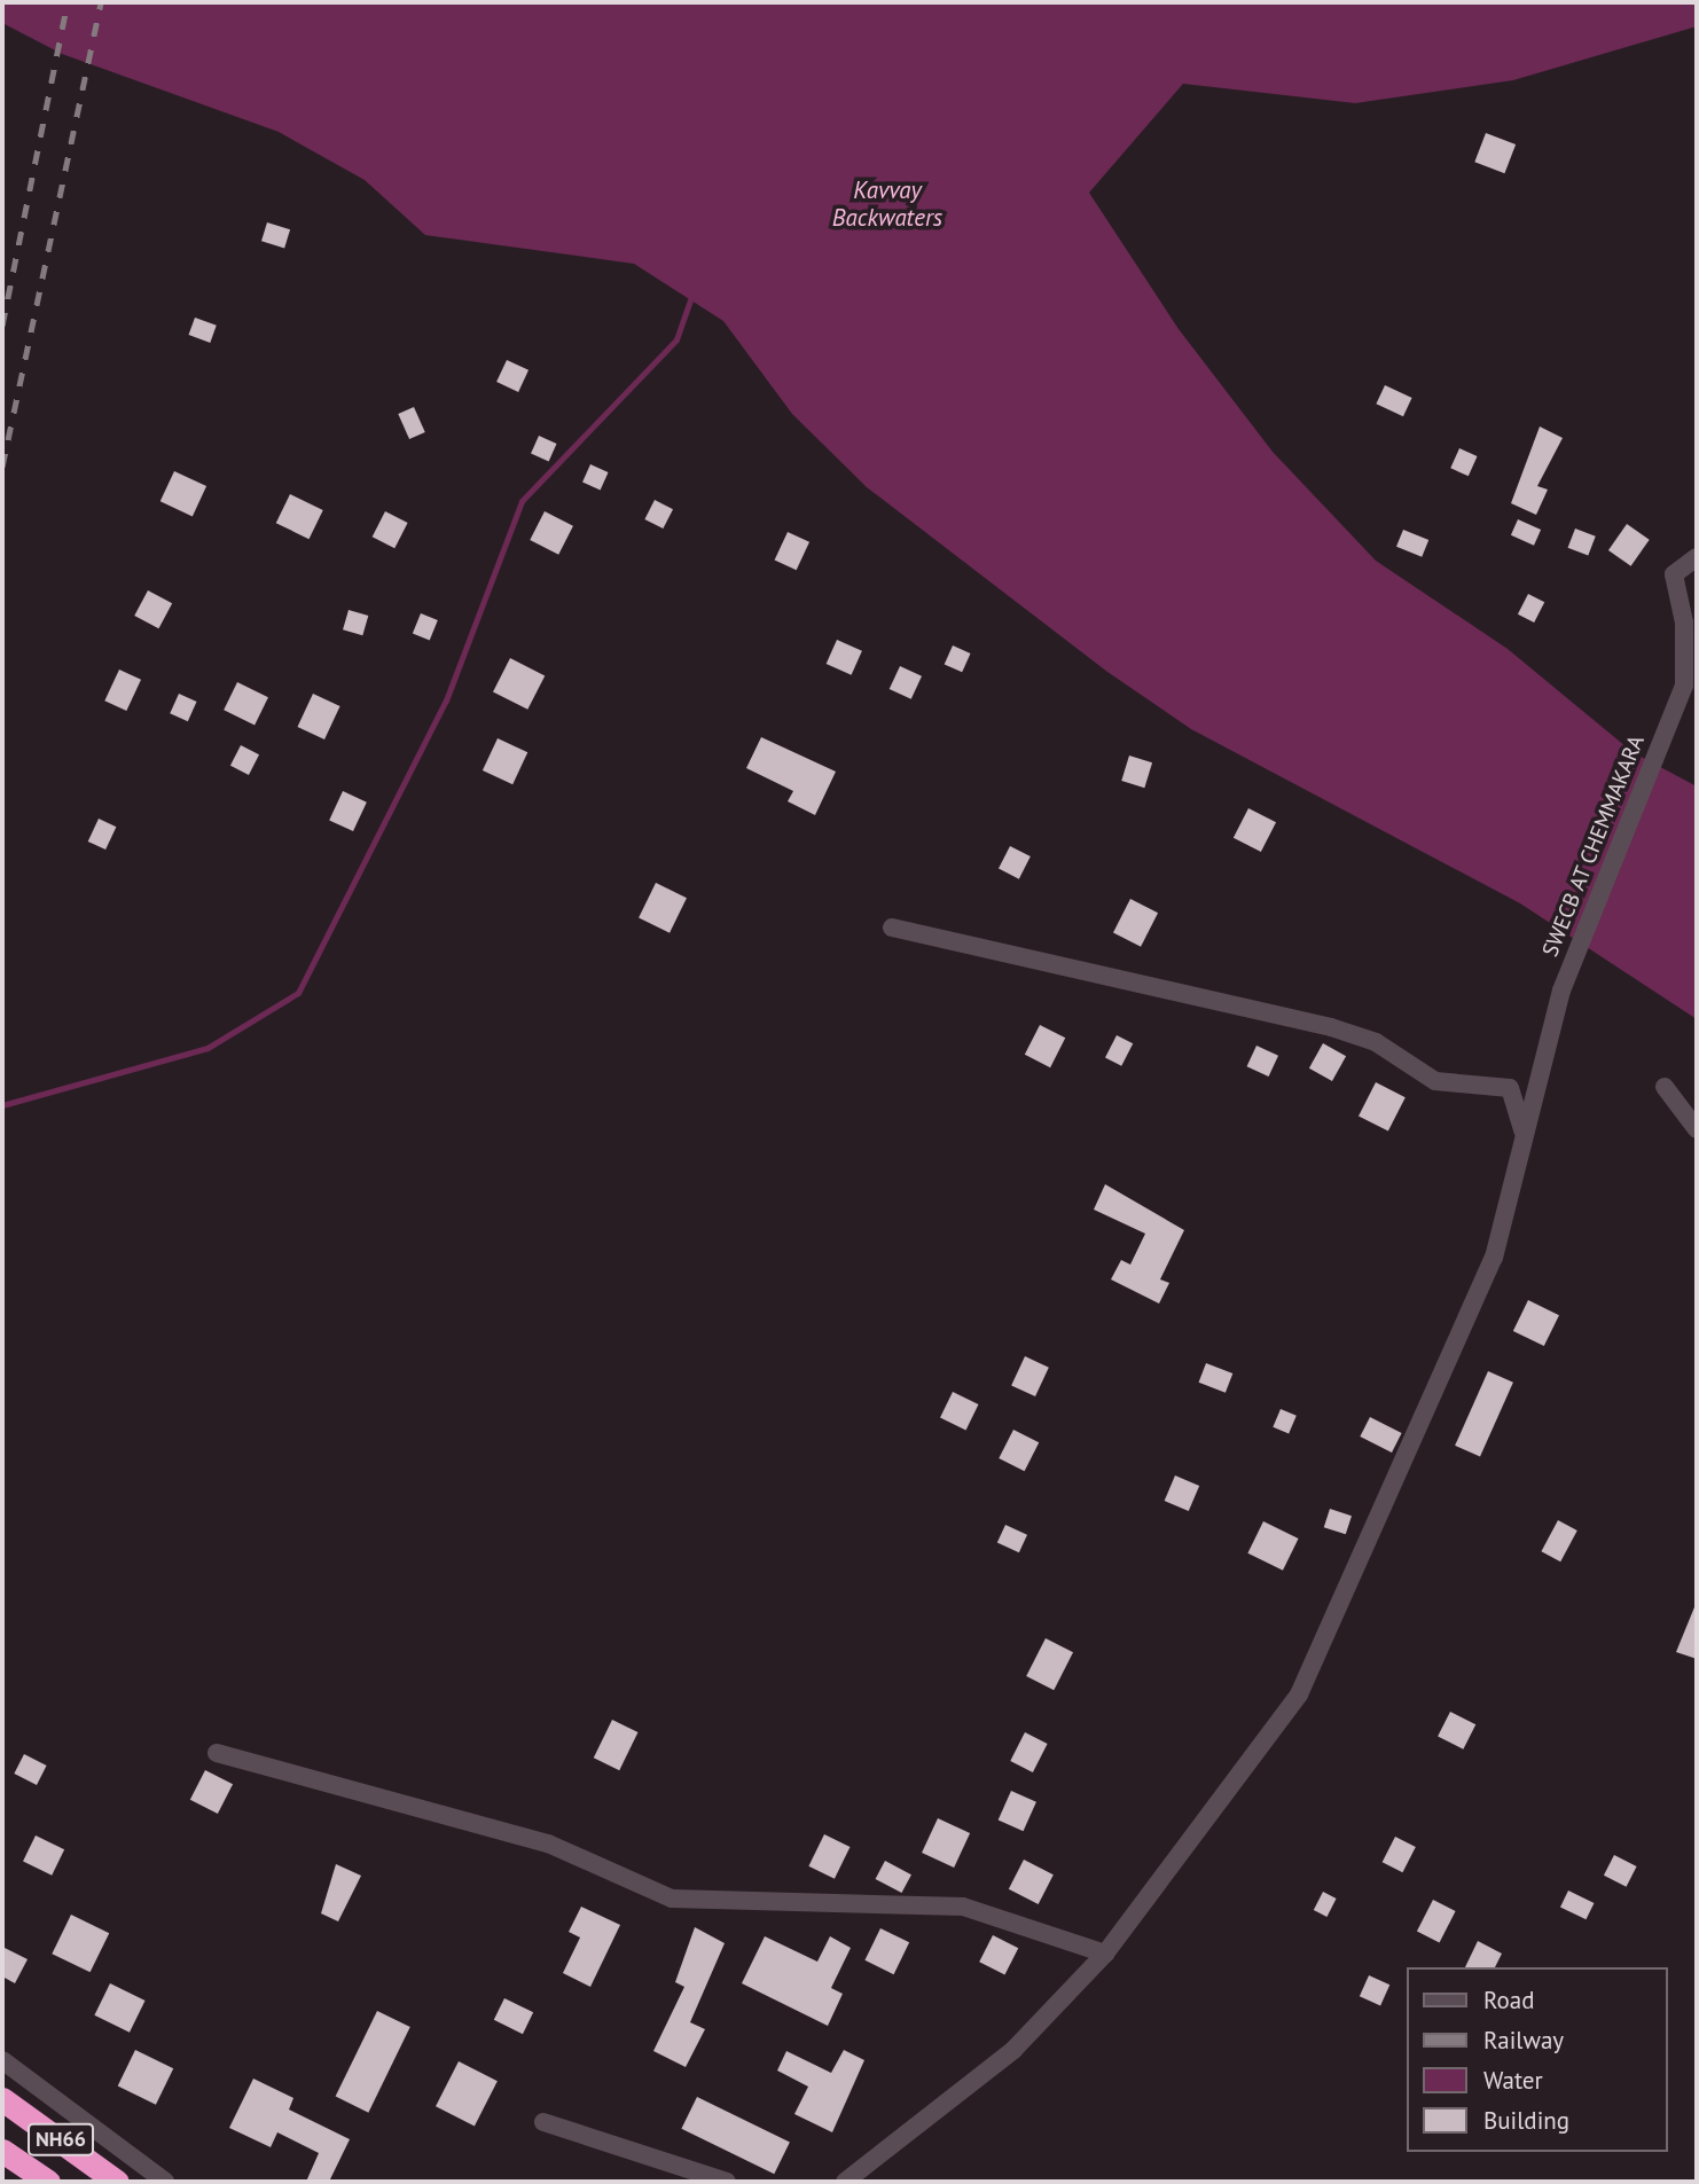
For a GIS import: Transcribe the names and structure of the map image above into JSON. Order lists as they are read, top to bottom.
{
  "streets": {
    "highway": ["NH66"],
    "street": ["SWECB AT CHEMMAKARA"]
  },
  "water": ["Kavvay Backwaters"],
  "legend": [
    "Road",
    "Railway",
    "Water",
    "Building"
  ]
}
